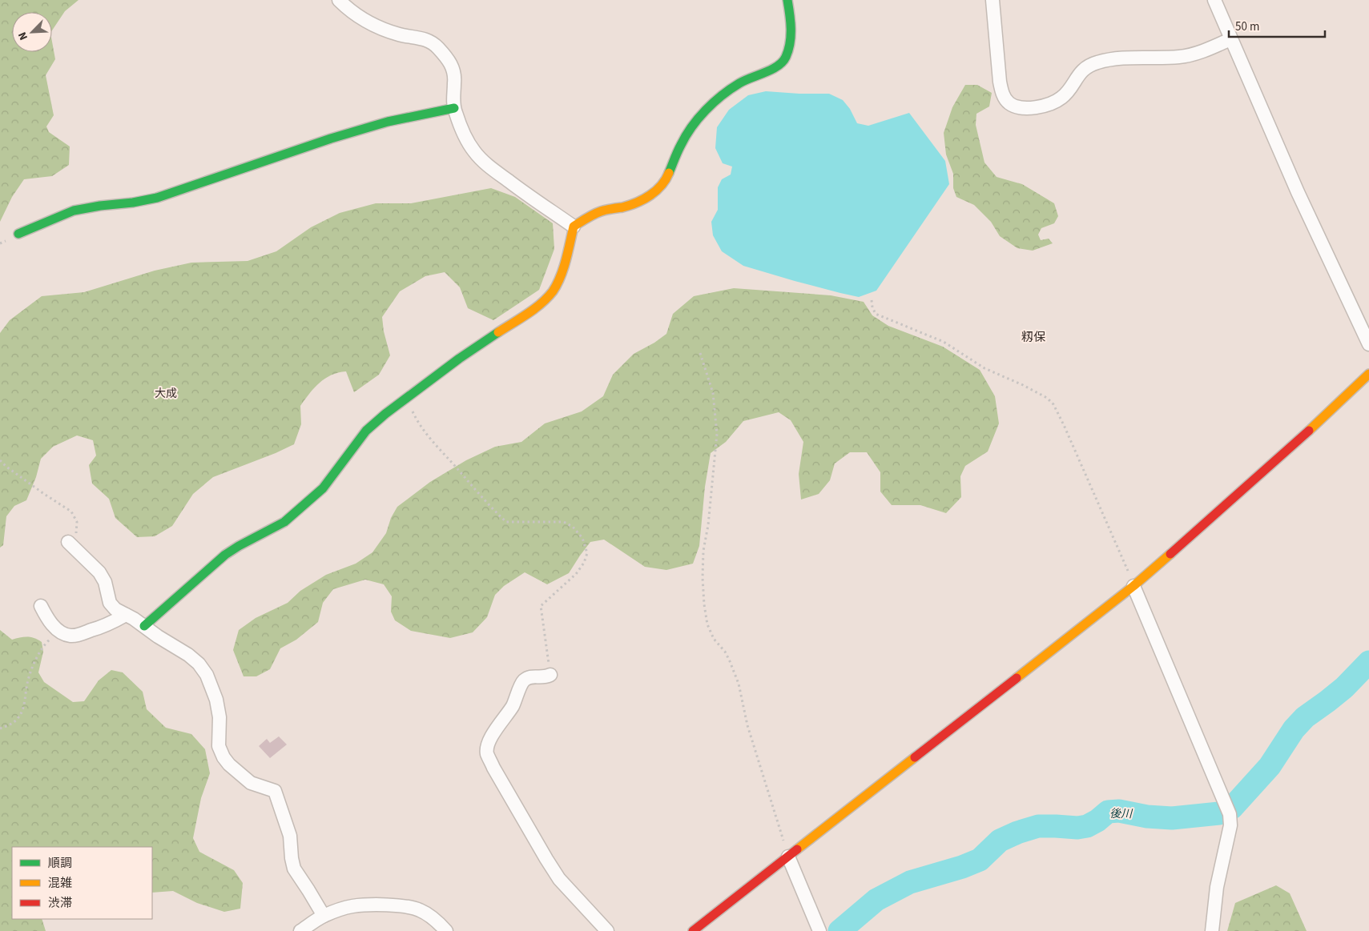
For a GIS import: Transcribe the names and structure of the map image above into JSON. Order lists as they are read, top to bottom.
{
  "districts": ["籾保", "大成"],
  "water": ["後川"],
  "legend": ["順調", "混雑", "渋滞"],
  "scale_bar": "50 m",
  "north": "bottom left"
}
